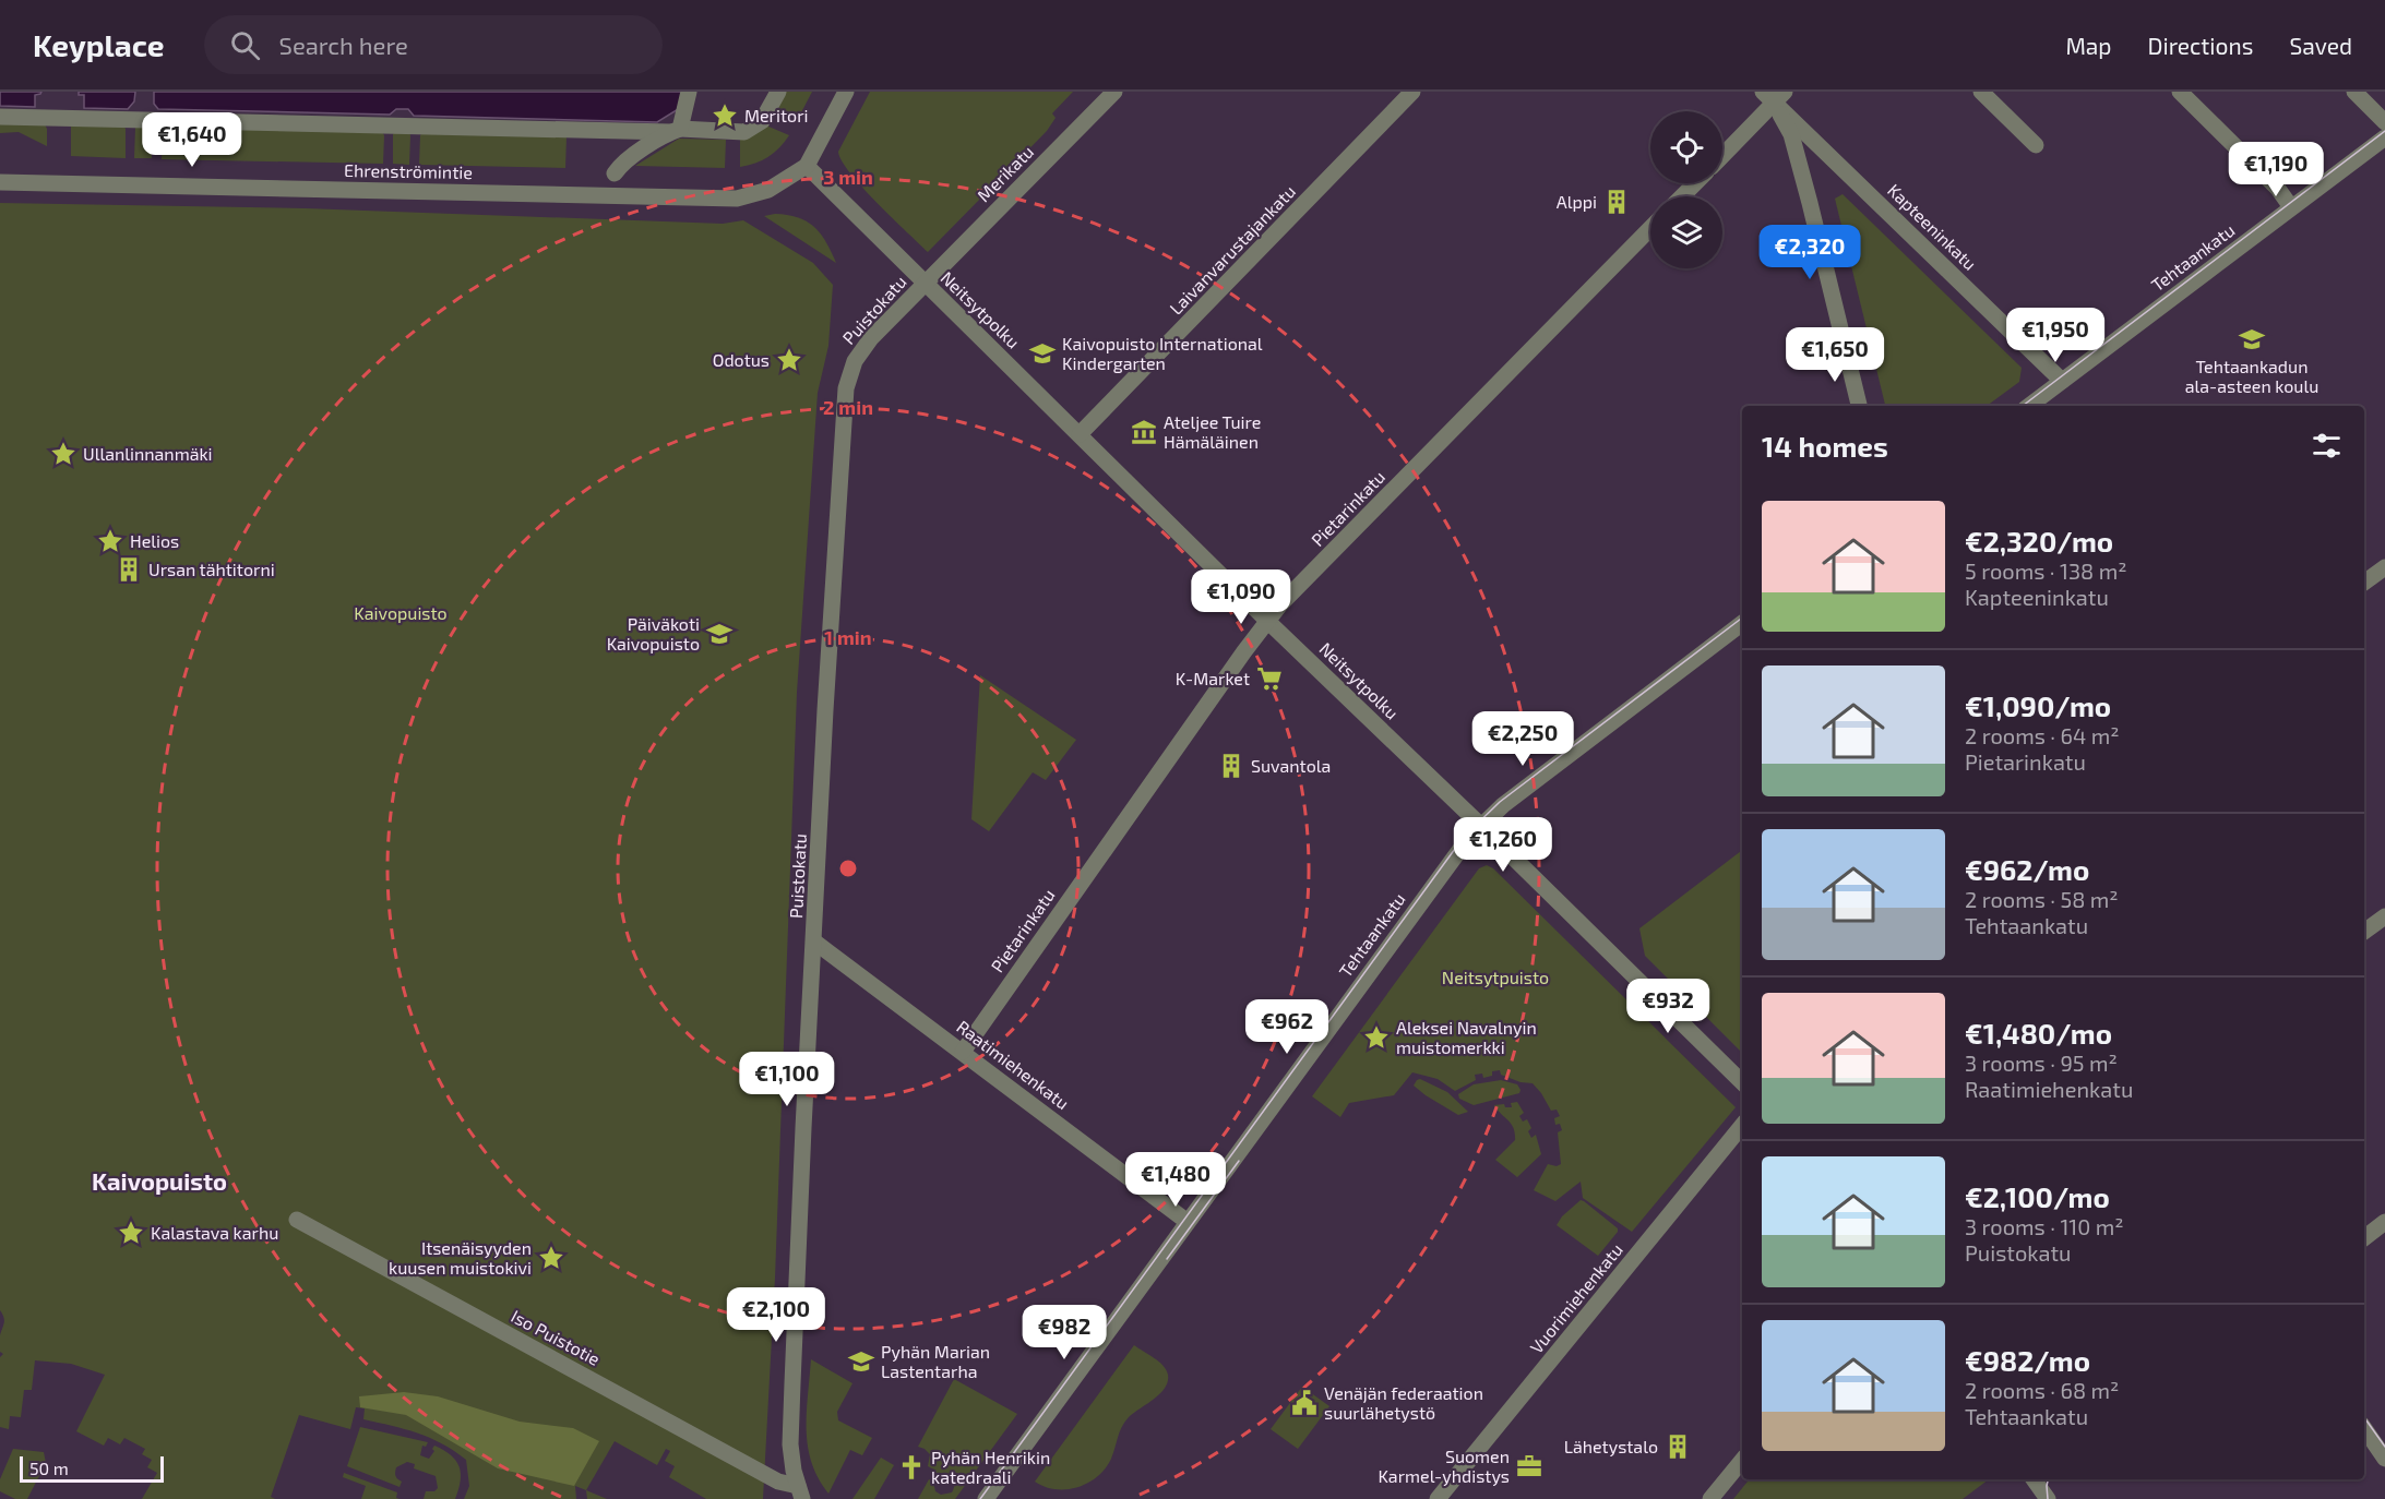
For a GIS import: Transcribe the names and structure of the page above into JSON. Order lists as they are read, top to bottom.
{
  "streets": {
    "street": [
      "Ehrenströmintie",
      "Merikatu",
      "Kapteeninkatu",
      "Laivanvarustajankatu",
      "Tehtaankatu",
      "Puistokatu",
      "Neitsytpolku",
      "Pietarinkatu",
      "Raatimiehenkatu",
      "Vuorimiehenkatu",
      "Iso Puistotie"
    ]
  },
  "crossings": [
    ["Ehrenströmintie", "Neitsytpolku"],
    ["Merikatu", "Puistokatu"],
    ["Merikatu", "Neitsytpolku"],
    ["Kapteeninkatu", "Tehtaankatu"],
    ["Laivanvarustajankatu", "Neitsytpolku"],
    ["Tehtaankatu", "Neitsytpolku"],
    ["Tehtaankatu", "Raatimiehenkatu"],
    ["Puistokatu", "Neitsytpolku"],
    ["Puistokatu", "Raatimiehenkatu"],
    ["Puistokatu", "Iso Puistotie"],
    ["Neitsytpolku", "Pietarinkatu"],
    ["Pietarinkatu", "Raatimiehenkatu"]
  ],
  "districts": ["Kaivopuisto"],
  "parks": ["Kaivopuisto", "Neitsytpuisto"],
  "places": {
    "place": [
      "Meritori",
      "Odotus",
      "Ullanlinnanmäki",
      "Helios",
      "Aleksei Navalnyin muistomerkki",
      "Kalastava karhu",
      "Itsenäisyyden kuusen muistokivi"
    ],
    "building": [
      "Alppi",
      "Ursan tähtitorni",
      "Suvantola",
      "Lähetystalo"
    ],
    "school or university": [
      "Tehtaankadun ala-asteen koulu",
      "Kaivopuisto International Kindergarten",
      "Päiväkoti Kaivopuisto",
      "Pyhän Marian Lastentarha"
    ],
    "museum": ["Ateljee Tuire Hämäläinen"],
    "supermarket": ["K-Market"],
    "public building": ["Venäjän federaation suurlähetystö"],
    "office": ["Suomen Karmel-yhdistys"],
    "church": ["Pyhän Henrikin katedraali"]
  },
  "scale_bar": "50 m",
  "page": {
    "header": "Keyplace",
    "search": "Search here",
    "nav": ["Map", "Directions", "Saved"],
    "price": [
      "€1,640",
      "€1,190",
      "€2,320",
      "€1,950",
      "€1,650",
      "€1,090",
      "€2,250",
      "€1,260",
      "€932",
      "€962",
      "€1,100",
      "€1,480",
      "€2,100",
      "€982"
    ],
    "heading": "14 homes",
    "list": [
      {
        "name": "€2,320/mo",
        "note": "5 rooms · 138 m² · Kapteeninkatu"
      },
      {
        "name": "€1,090/mo",
        "note": "2 rooms · 64 m² · Pietarinkatu"
      },
      {
        "name": "€962/mo",
        "note": "2 rooms · 58 m² · Tehtaankatu"
      },
      {
        "name": "€1,480/mo",
        "note": "3 rooms · 95 m² · Raatimiehenkatu"
      },
      {
        "name": "€2,100/mo",
        "note": "3 rooms · 110 m² · Puistokatu"
      },
      {
        "name": "€982/mo",
        "note": "2 rooms · 68 m² · Tehtaankatu"
      }
    ],
    "scale": "50 m"
  },
  "rings": ["3 min", "2 min", "1 min"]
}
